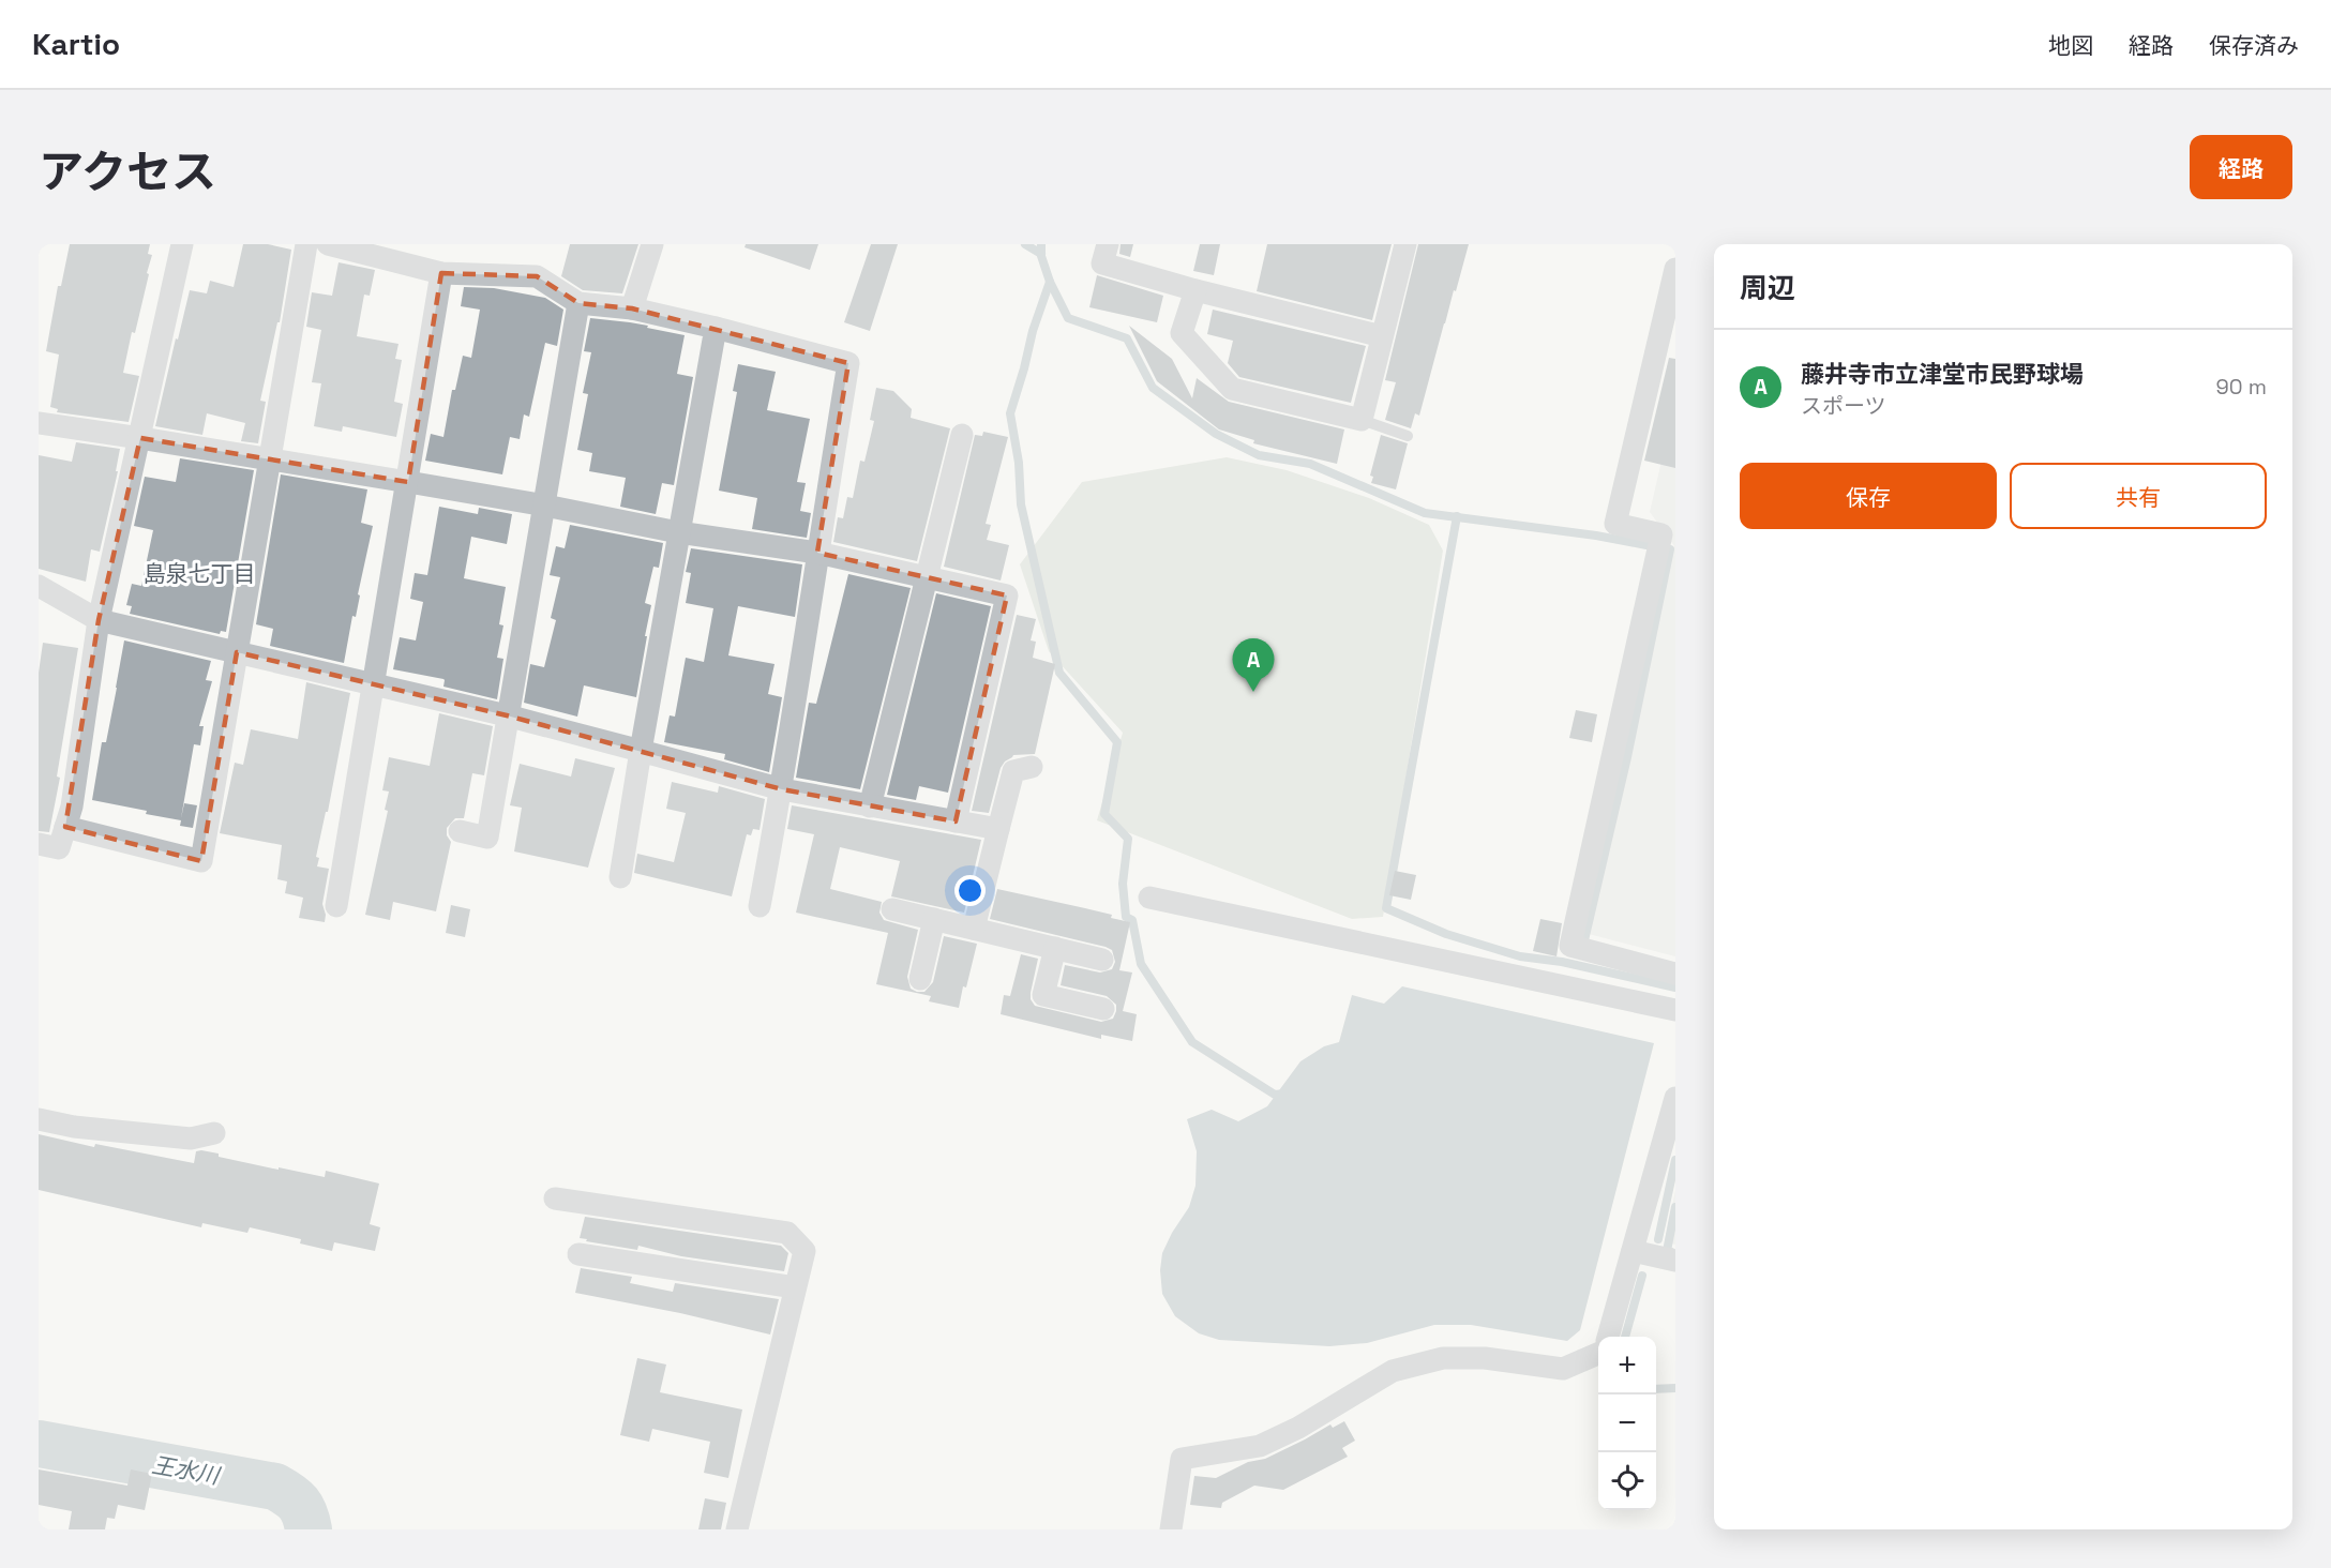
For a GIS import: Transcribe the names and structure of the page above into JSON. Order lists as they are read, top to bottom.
{
  "districts": ["島泉七丁目"],
  "water": ["王水川"],
  "page": {
    "header": "Kartio",
    "nav": ["地図", "経路", "保存済み"],
    "title": "アクセス",
    "buttons": [
      "経路",
      ["保存", "共有"]
    ],
    "heading": "周辺",
    "list": [
      {
        "mark": "A",
        "name": "藤井寺市立津堂市民野球場",
        "note": "スポーツ",
        "value": "90 m"
      }
    ],
    "pins": "A",
    "map_buttons": ["+", "−"]
  }
}
